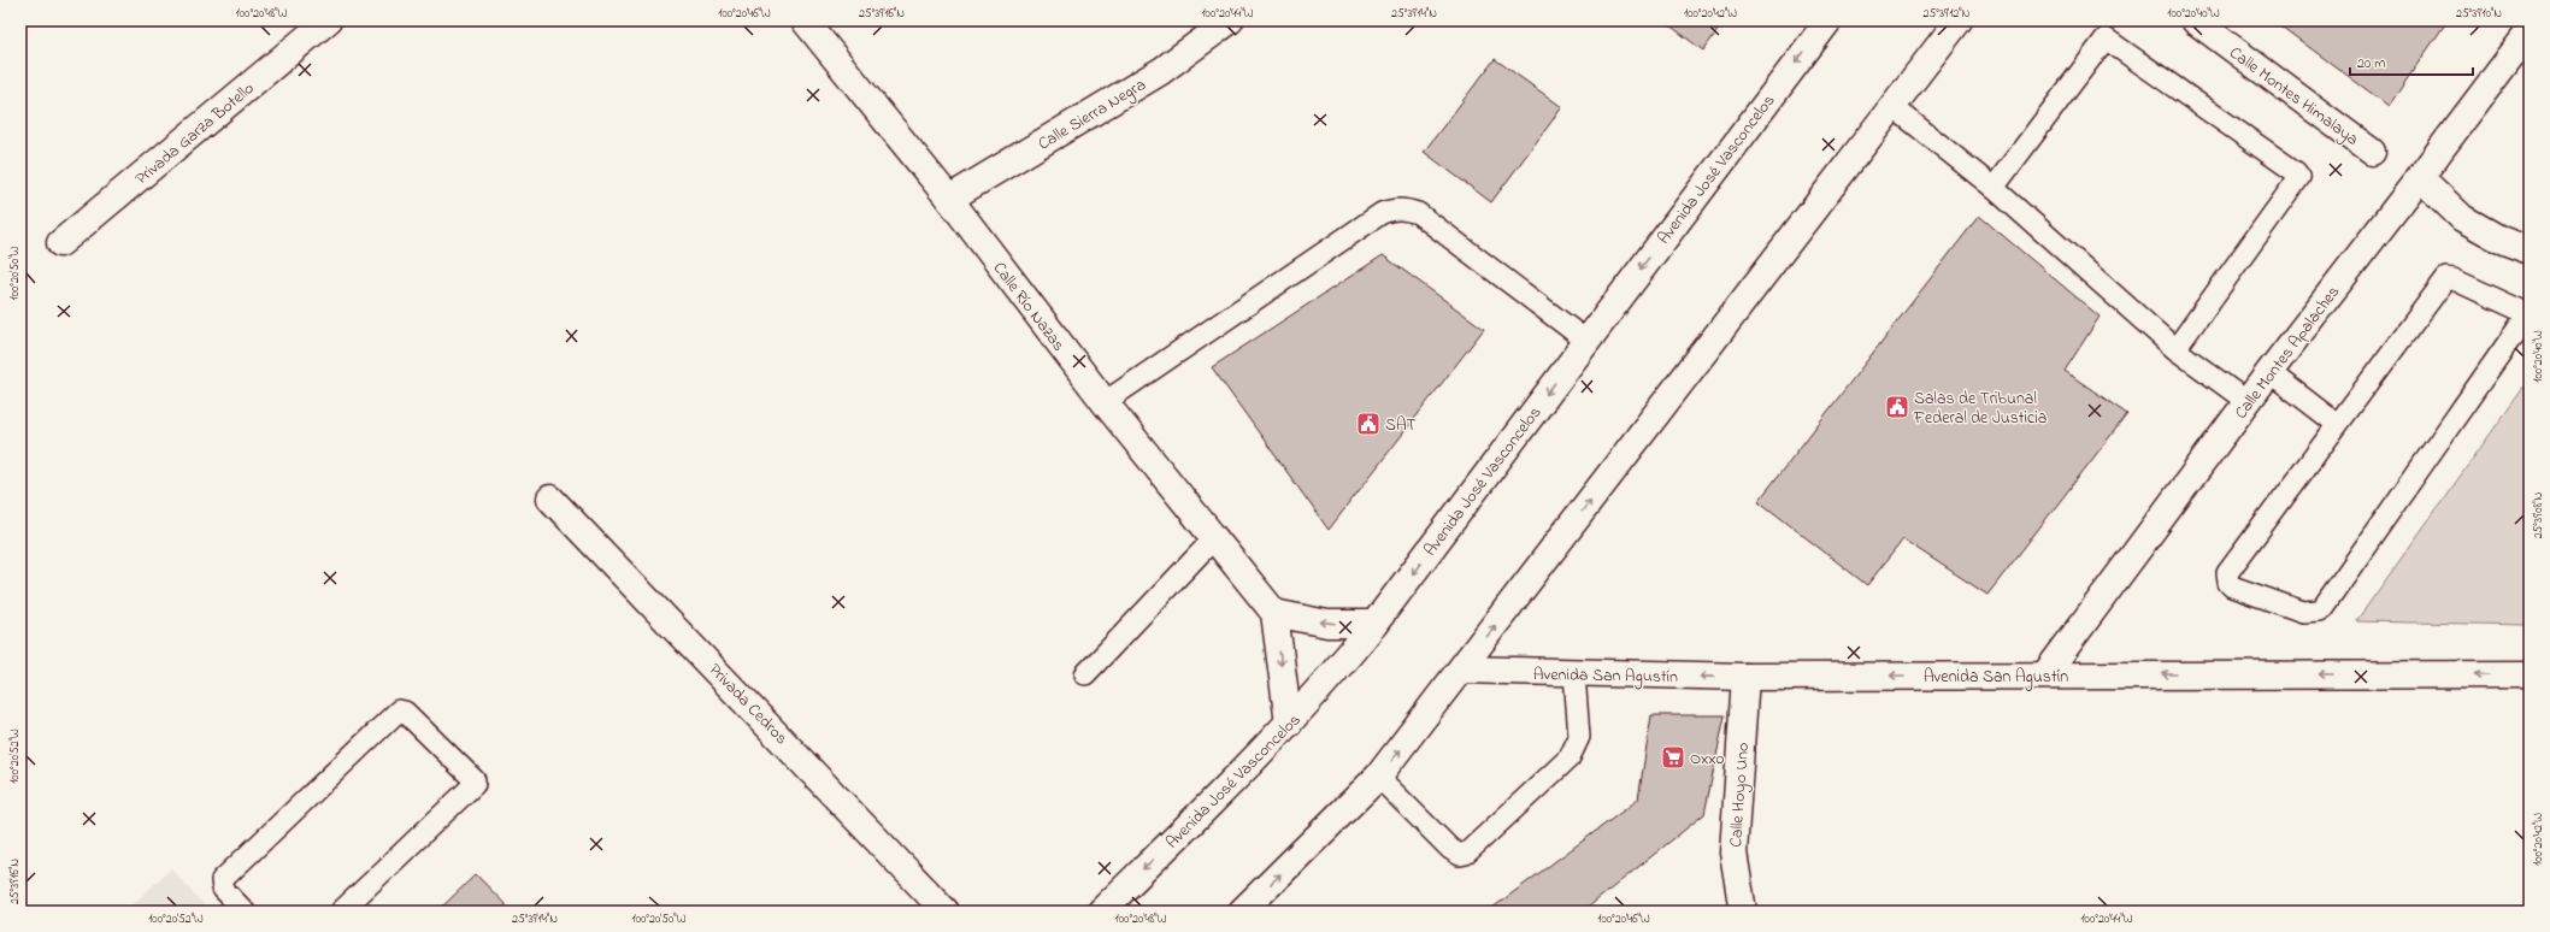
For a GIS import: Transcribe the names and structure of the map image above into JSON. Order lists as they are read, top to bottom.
{
  "streets": {
    "street": [
      "Calle Montes Himalaya",
      "Calle Sierra Negra",
      "Privada Garza Botello",
      "Avenida José Vasconcelos",
      "Calle Río Nazas",
      "Calle Montes Apalaches",
      "Avenida San Agustín",
      "Privada Cedros",
      "Calle Hoyo Uno"
    ]
  },
  "crossings": [
    ["Calle Sierra Negra", "Calle Río Nazas"],
    ["Calle Montes Apalaches", "Avenida San Agustín"],
    ["Avenida San Agustín", "Calle Hoyo Uno"]
  ],
  "one_way": ["Avenida San Agustín"],
  "places": {
    "public building": ["Salas de Tribunal Federal de Justicia", "SAT"],
    "supermarket": ["Oxxo"]
  },
  "scale_bar": "20 m",
  "coordinates": [
    "100°20'48\"W",
    "100°20'46\"W",
    "25°39'16\"N",
    "100°20'44\"W",
    "25°39'14\"N",
    "100°20'42\"W",
    "25°39'12\"N",
    "100°20'40\"W",
    "25°39'10\"N",
    "100°20'50\"W",
    "25°39'08\"N",
    "100°20'52\"W"
  ]
}
